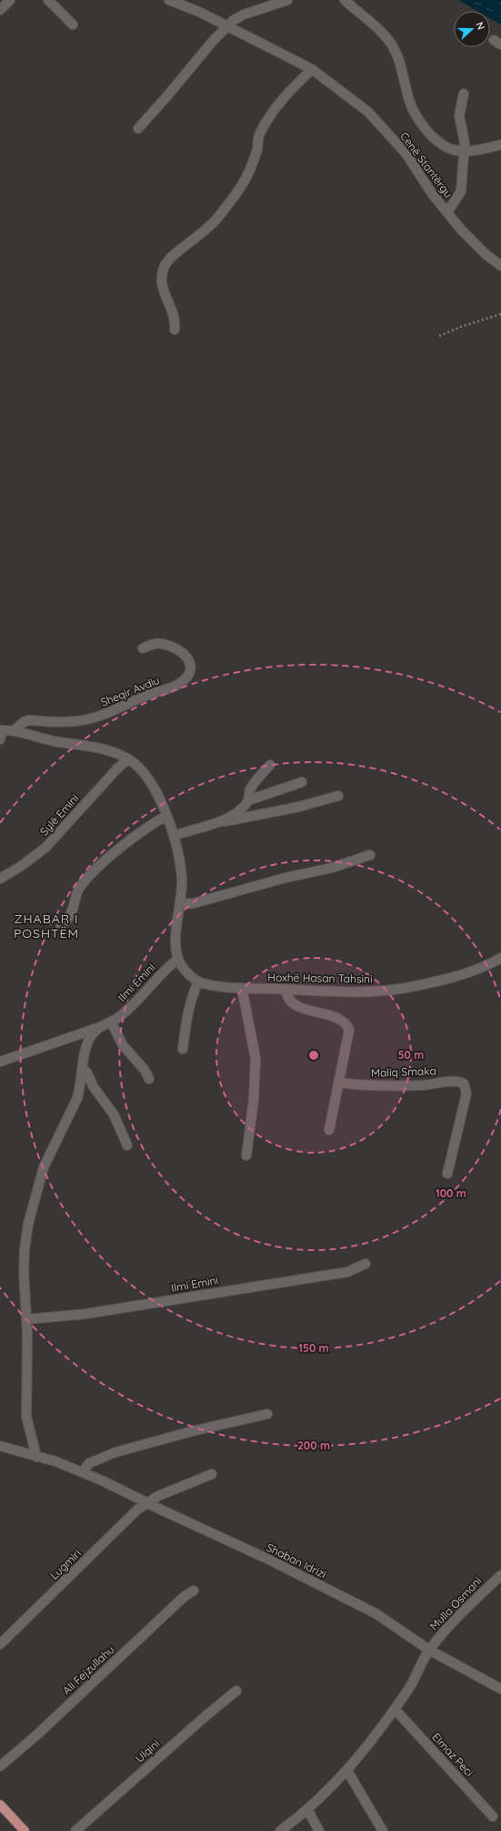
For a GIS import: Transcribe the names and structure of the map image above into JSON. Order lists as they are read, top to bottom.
{
  "streets": {
    "street": [
      "Cenë Stantërgu",
      "Sheqir Avdiu",
      "Sylë Emini",
      "Hoxhë Hasan Tahsini",
      "Ilmi Emini",
      "Maliq Smaka",
      "Shaban Idrizi",
      "Lugmiri",
      "Mulla Osmani",
      "Ali Fejzullahu",
      "Ulqini",
      "Elmaz Peci"
    ]
  },
  "crossings": [
    ["Shaban Idrizi", "Lugmiri"],
    ["Shaban Idrizi", "Mulla Osmani"]
  ],
  "districts": ["ZHABAR I POSHTËM"],
  "north": "right",
  "rings": [
    "50 m",
    "100 m",
    "150 m",
    "200 m"
  ]
}
